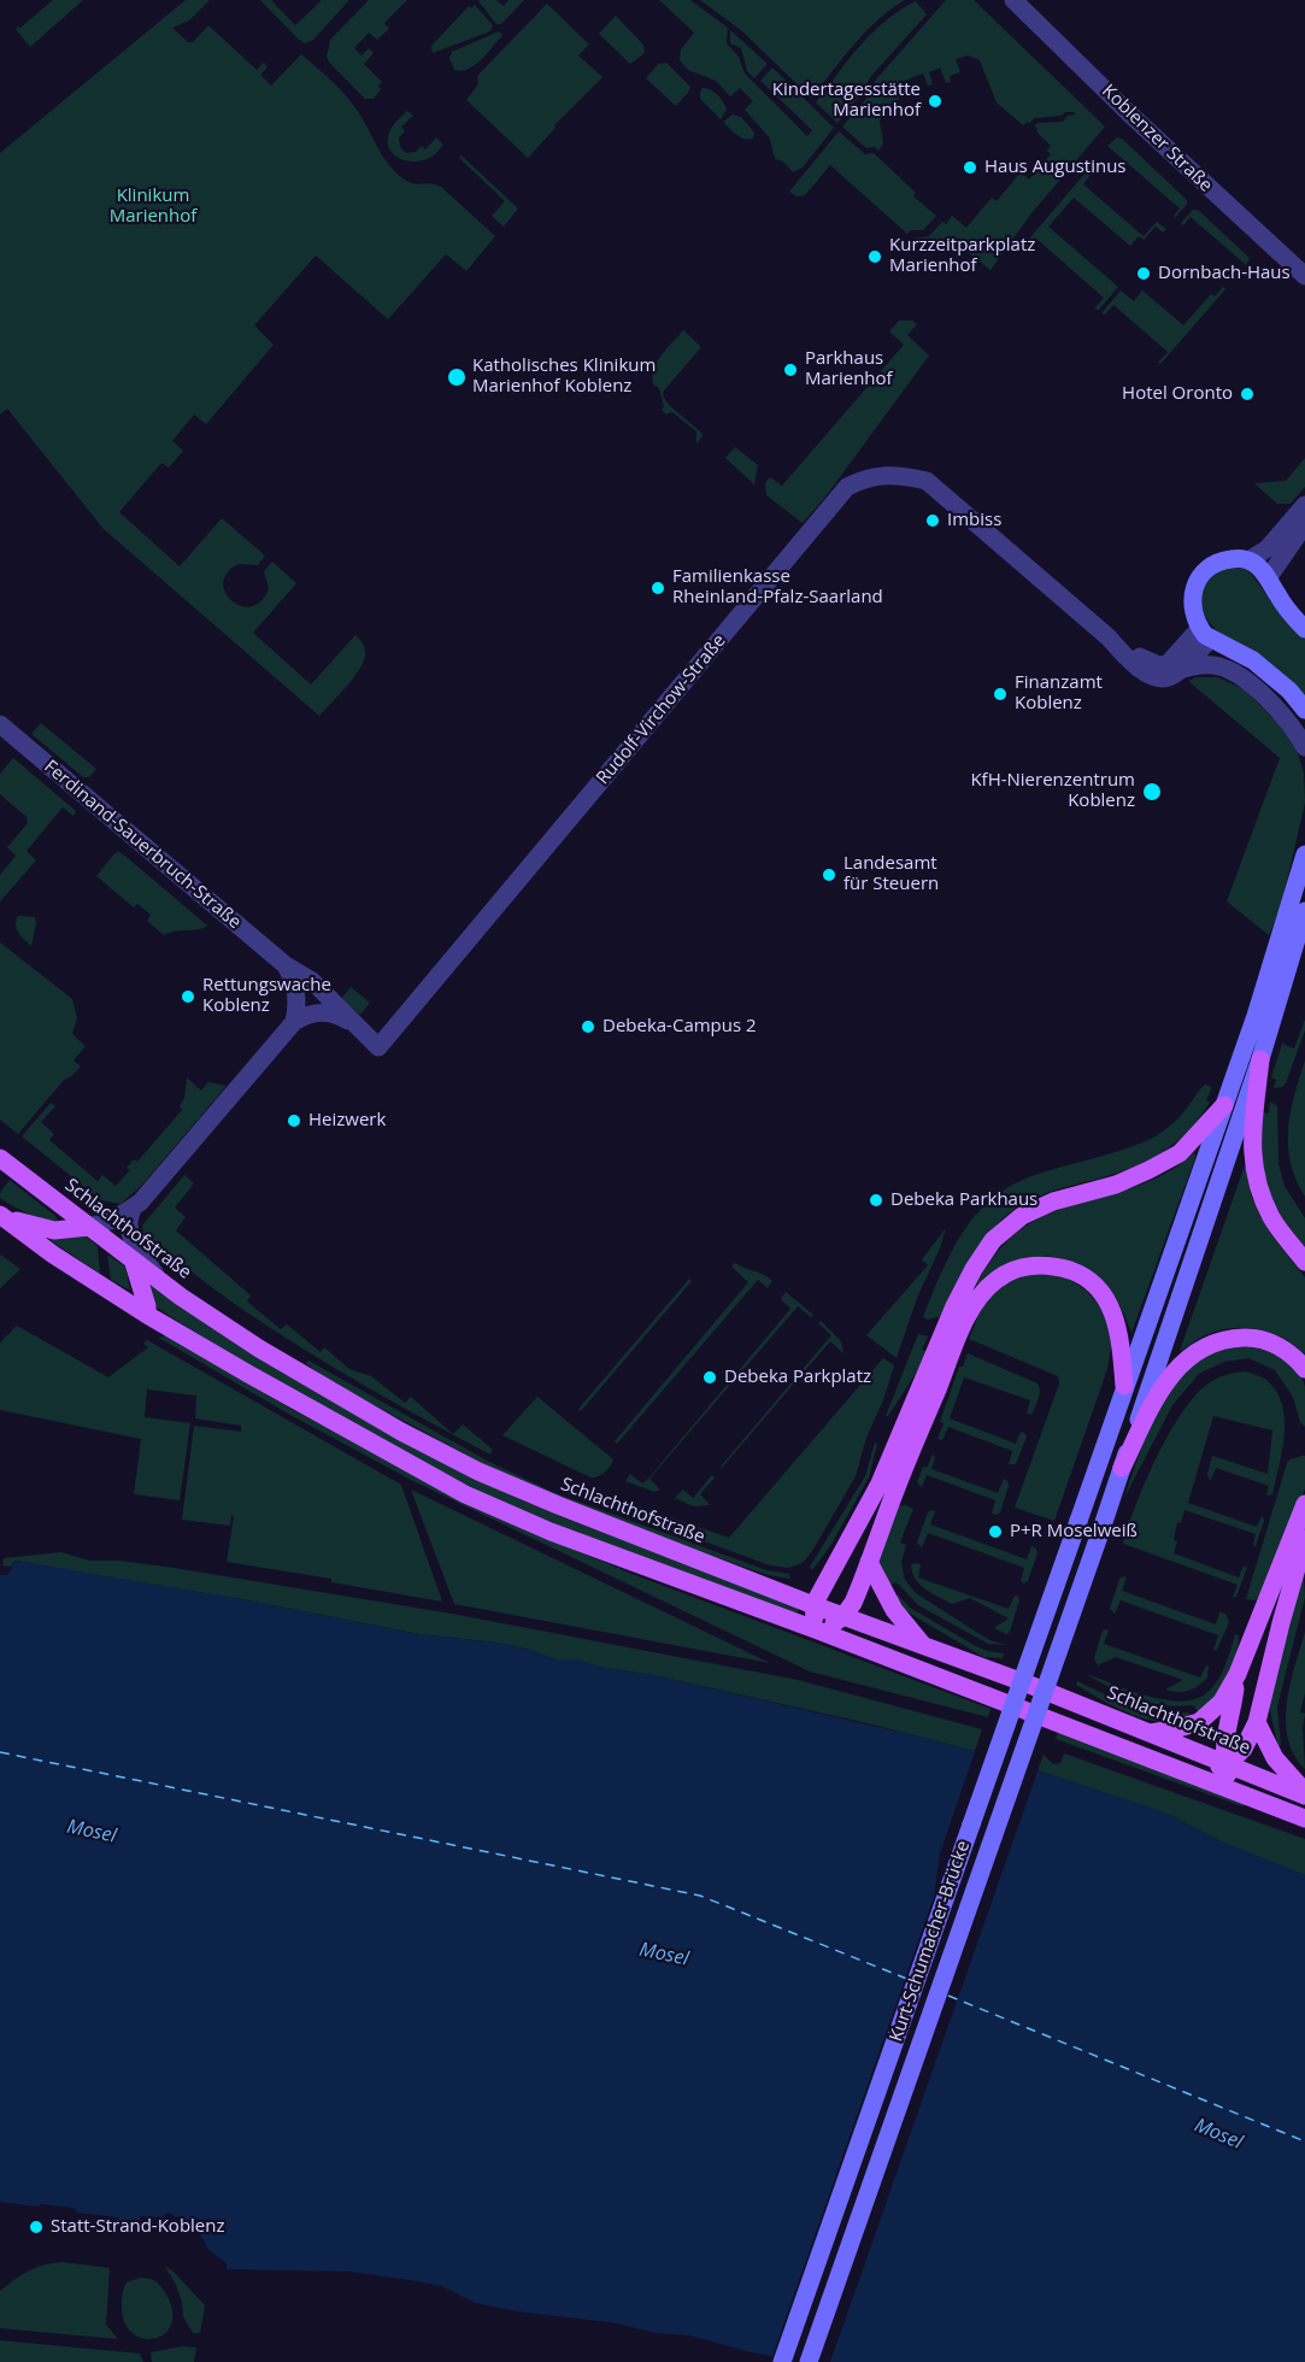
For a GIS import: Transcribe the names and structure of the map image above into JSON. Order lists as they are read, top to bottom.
{
  "streets": {
    "main road": ["Schlachthofstraße", "Kurt-Schumacher-Brücke"],
    "street": ["Koblenzer Straße", "Rudolf-Virchow-Straße", "Ferdinand-Sauerbruch-Straße"]
  },
  "crossings": [
    ["Rudolf-Virchow-Straße", "Ferdinand-Sauerbruch-Straße"]
  ],
  "water": ["Mosel"],
  "parks": ["Klinikum Marienhof"],
  "places": [
    "Kindertagesstätte Marienhof",
    "Haus Augustinus",
    "Kurzzeitparkplatz Marienhof",
    "Dornbach-Haus",
    "Parkhaus Marienhof",
    "Katholisches Klinikum Marienhof Koblenz",
    "Hotel Oronto",
    "Imbiss",
    "Familienkasse Rheinland-Pfalz-Saarland",
    "Finanzamt Koblenz",
    "KfH-Nierenzentrum Koblenz",
    "Landesamt für Steuern",
    "Rettungswache Koblenz",
    "Debeka-Campus 2",
    "Heizwerk",
    "Debeka Parkhaus",
    "Debeka Parkplatz",
    "P+R Moselweiß",
    "Statt-Strand-Koblenz"
  ]
}
